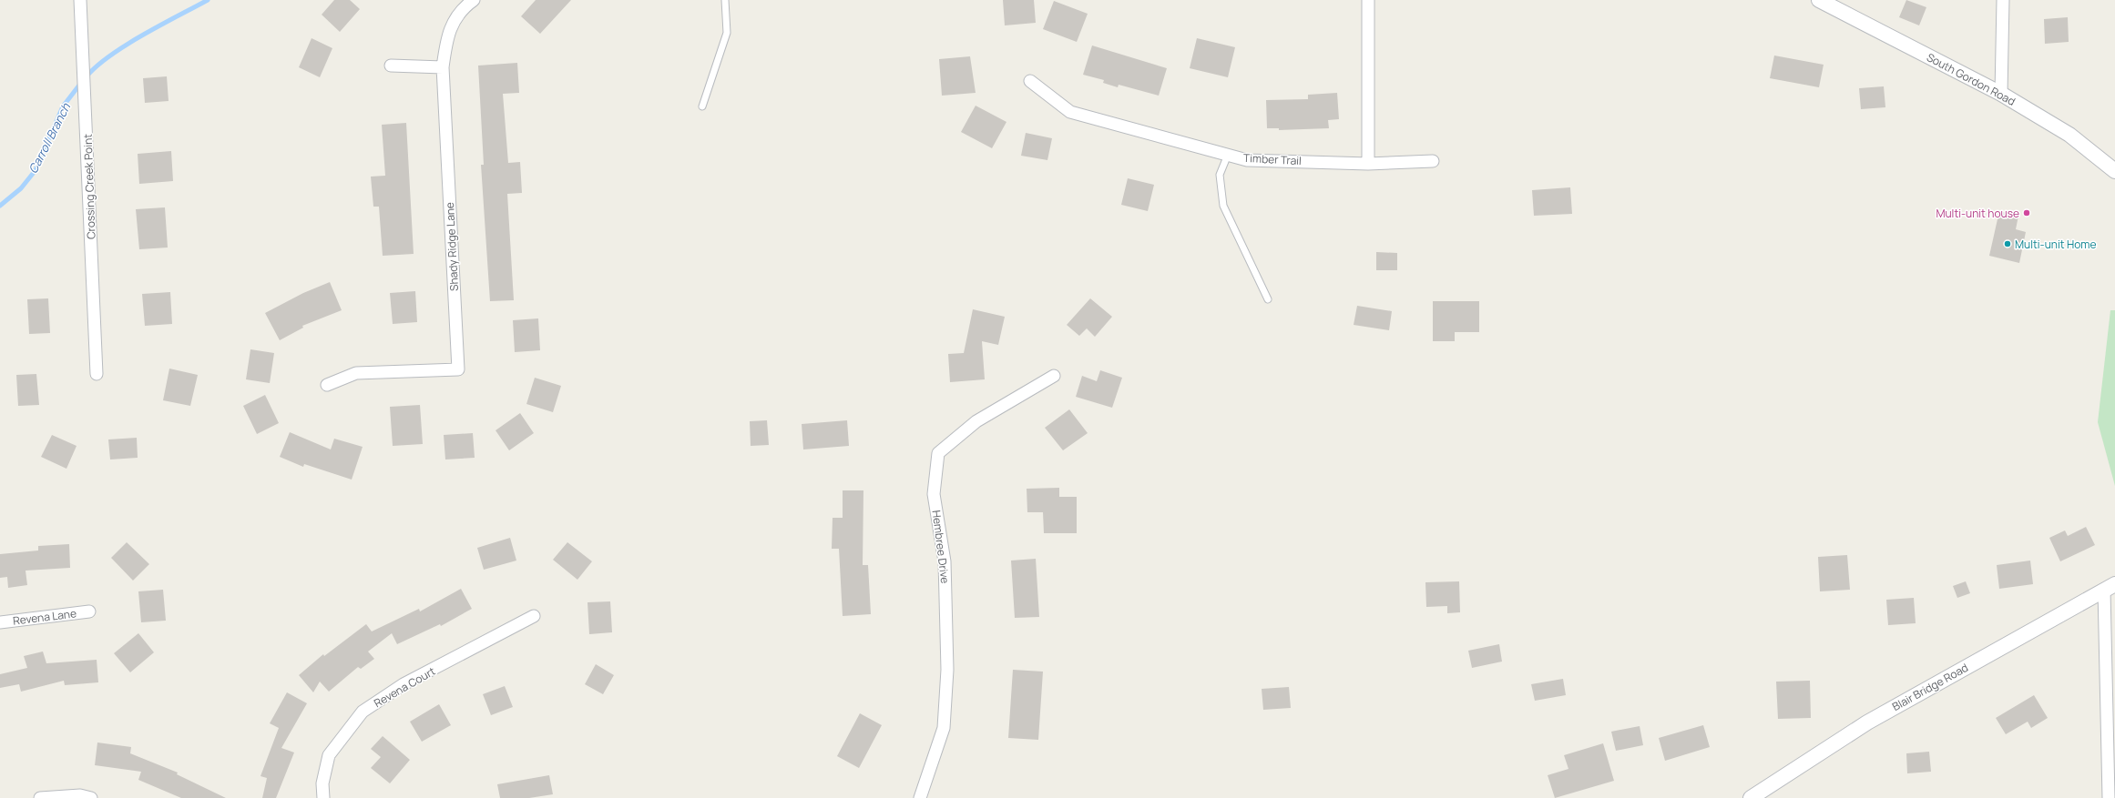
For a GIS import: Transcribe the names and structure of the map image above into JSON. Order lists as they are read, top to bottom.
{
  "streets": {
    "street": [
      "South Gordon Road",
      "Timber Trail",
      "Crossing Creek Point",
      "Shady Ridge Lane",
      "Hembree Drive",
      "Revena Lane",
      "Revena Court",
      "Blair Bridge Road"
    ]
  },
  "water": ["Carroll Branch"],
  "places": ["Multi-unit house", "Multi-unit Home"]
}
